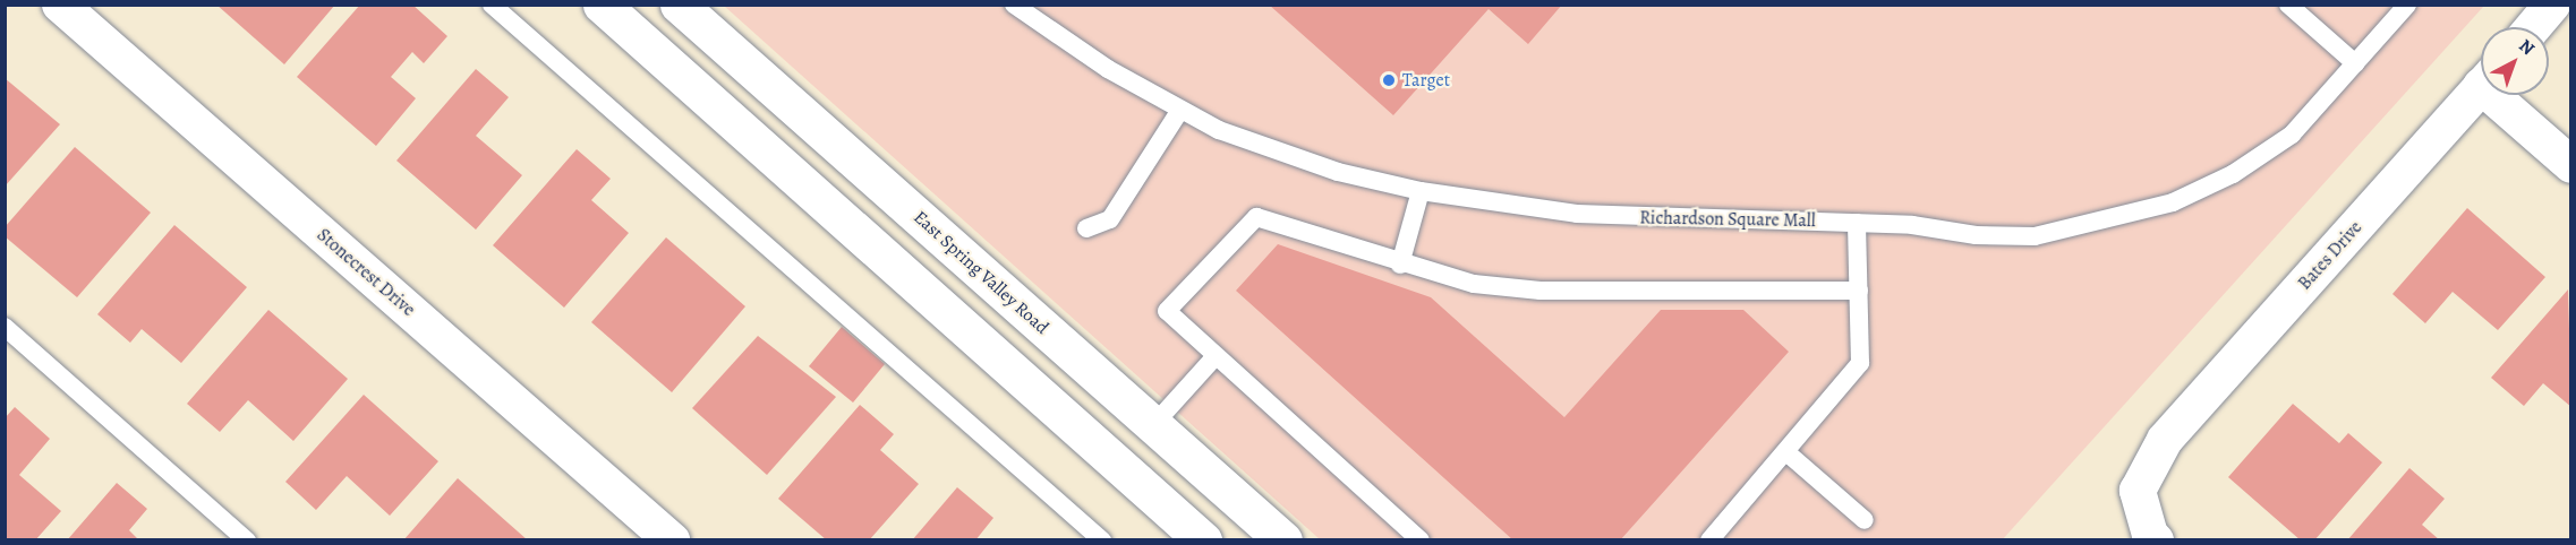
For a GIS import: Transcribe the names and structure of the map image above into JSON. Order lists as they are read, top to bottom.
{
  "streets": {
    "street": ["Bates Drive", "Stonecrest Drive", "East Spring Valley Road"],
    "lane": ["Richardson Square Mall"]
  },
  "places": ["Target"],
  "north": "top right"
}
